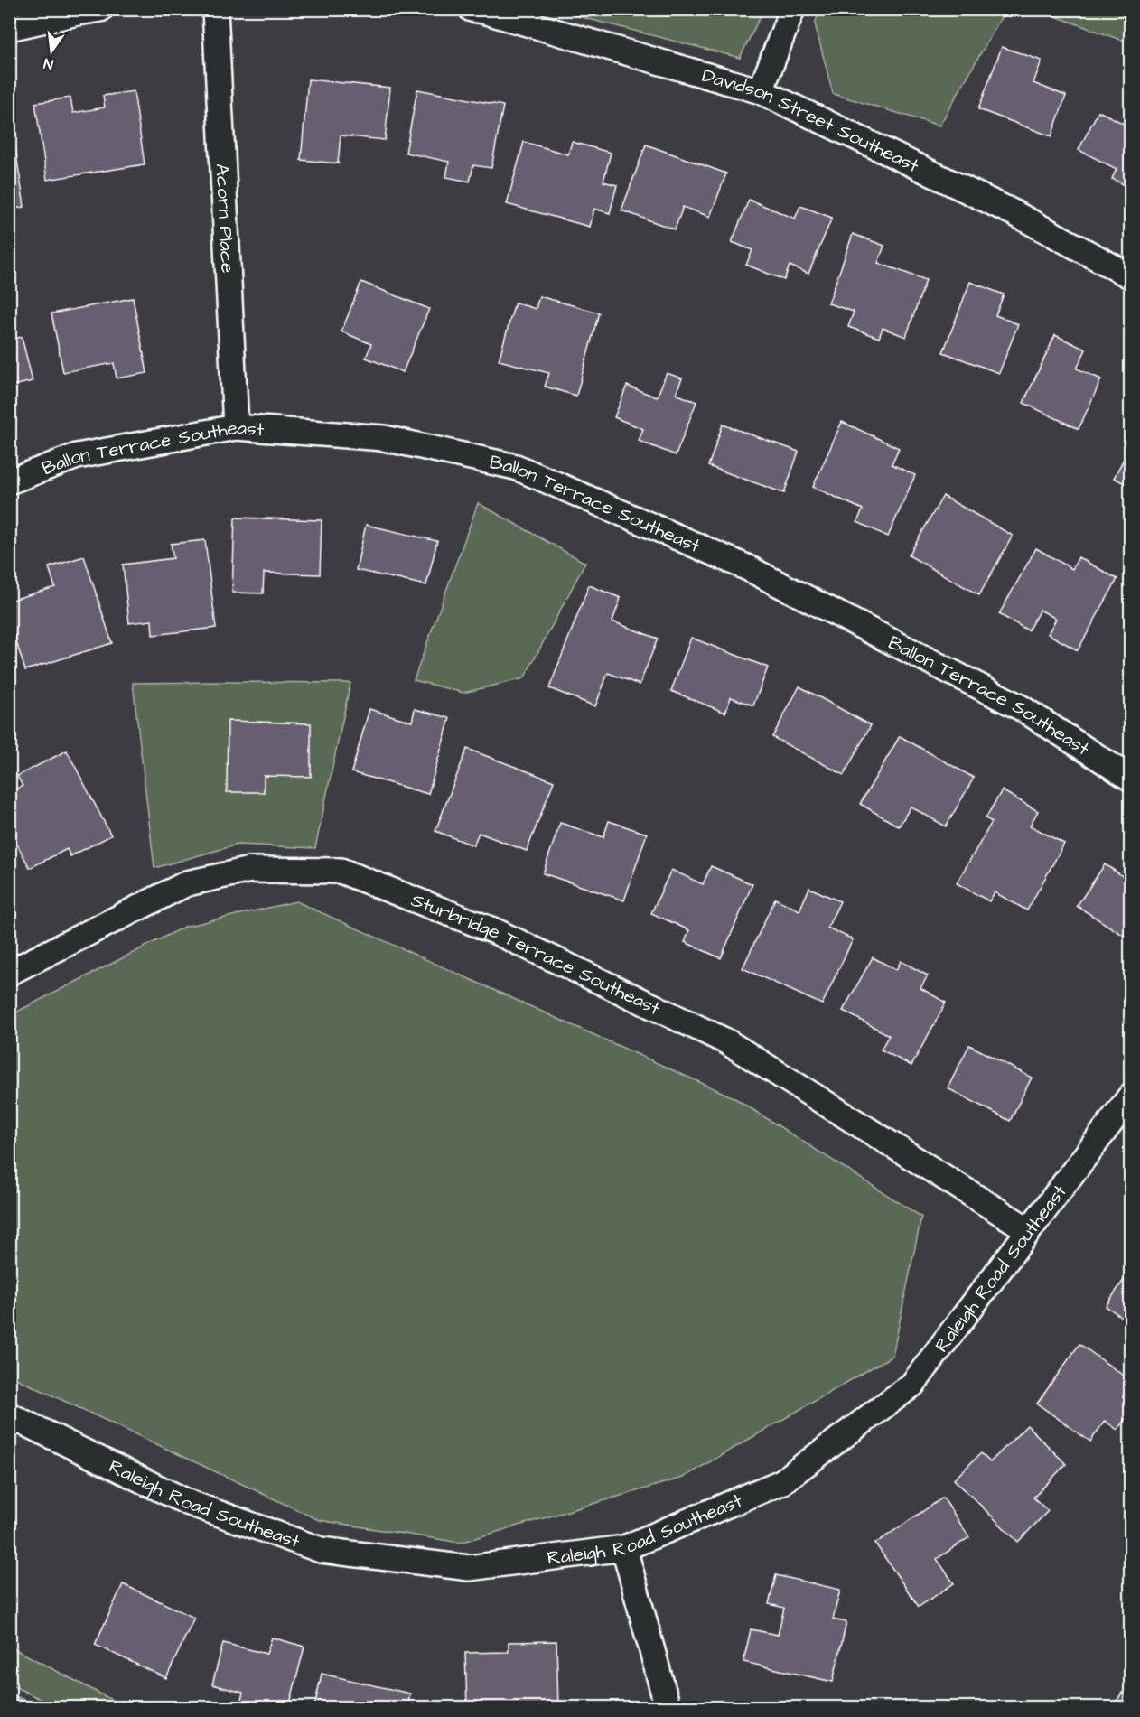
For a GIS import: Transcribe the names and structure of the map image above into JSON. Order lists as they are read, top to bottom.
{
  "streets": {
    "street": [
      "Davidson Street Southeast",
      "Acorn Place",
      "Ballon Terrace Southeast",
      "Sturbridge Terrace Southeast",
      "Raleigh Road Southeast"
    ]
  },
  "crossings": [
    ["Acorn Place", "Ballon Terrace Southeast"],
    ["Sturbridge Terrace Southeast", "Raleigh Road Southeast"]
  ],
  "north": "bottom"
}
